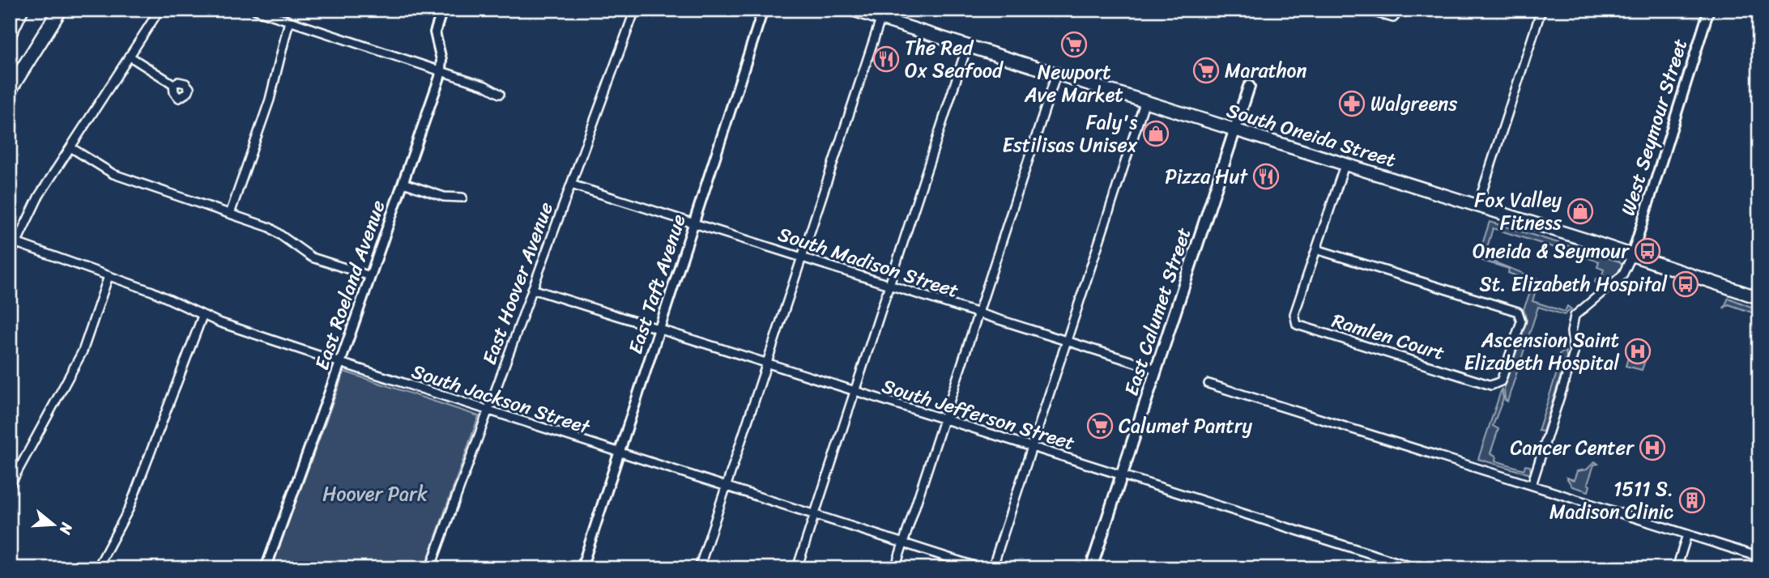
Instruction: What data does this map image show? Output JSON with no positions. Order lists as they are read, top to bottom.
{
  "streets": {
    "main road": ["South Oneida Street", "East Calumet Street"],
    "street": [
      "West Seymour Street",
      "South Madison Street",
      "East Hoover Avenue",
      "East Taft Avenue",
      "East Roeland Avenue",
      "Ramlen Court",
      "South Jackson Street",
      "South Jefferson Street"
    ]
  },
  "crossings": [
    ["West Seymour Street", "South Oneida Street"],
    ["South Oneida Street", "East Calumet Street"],
    ["South Oneida Street", "Ramlen Court"],
    ["South Madison Street", "East Hoover Avenue"],
    ["South Madison Street", "East Taft Avenue"],
    ["South Madison Street", "East Calumet Street"],
    ["East Hoover Avenue", "South Jackson Street"],
    ["East Hoover Avenue", "South Jefferson Street"],
    ["East Taft Avenue", "South Jackson Street"],
    ["East Taft Avenue", "South Jefferson Street"],
    ["East Roeland Avenue", "South Jackson Street"],
    ["East Calumet Street", "South Jefferson Street"]
  ],
  "parks": ["Hoover Park"],
  "places": {
    "supermarket": ["Newport Ave Market", "Marathon", "Calumet Pantry"],
    "restaurant": ["The Red Ox Seafood", "Pizza Hut"],
    "pharmacy": ["Walgreens"],
    "shop": ["Faly's Estilisas Unisex", "Fox Valley Fitness"],
    "bus stop": ["Oneida & Seymour", "St. Elizabeth Hospital"],
    "hospital": ["Ascension Saint Elizabeth Hospital", "Cancer Center"],
    "building": ["1511 S. Madison Clinic"]
  },
  "north": "right"
}
